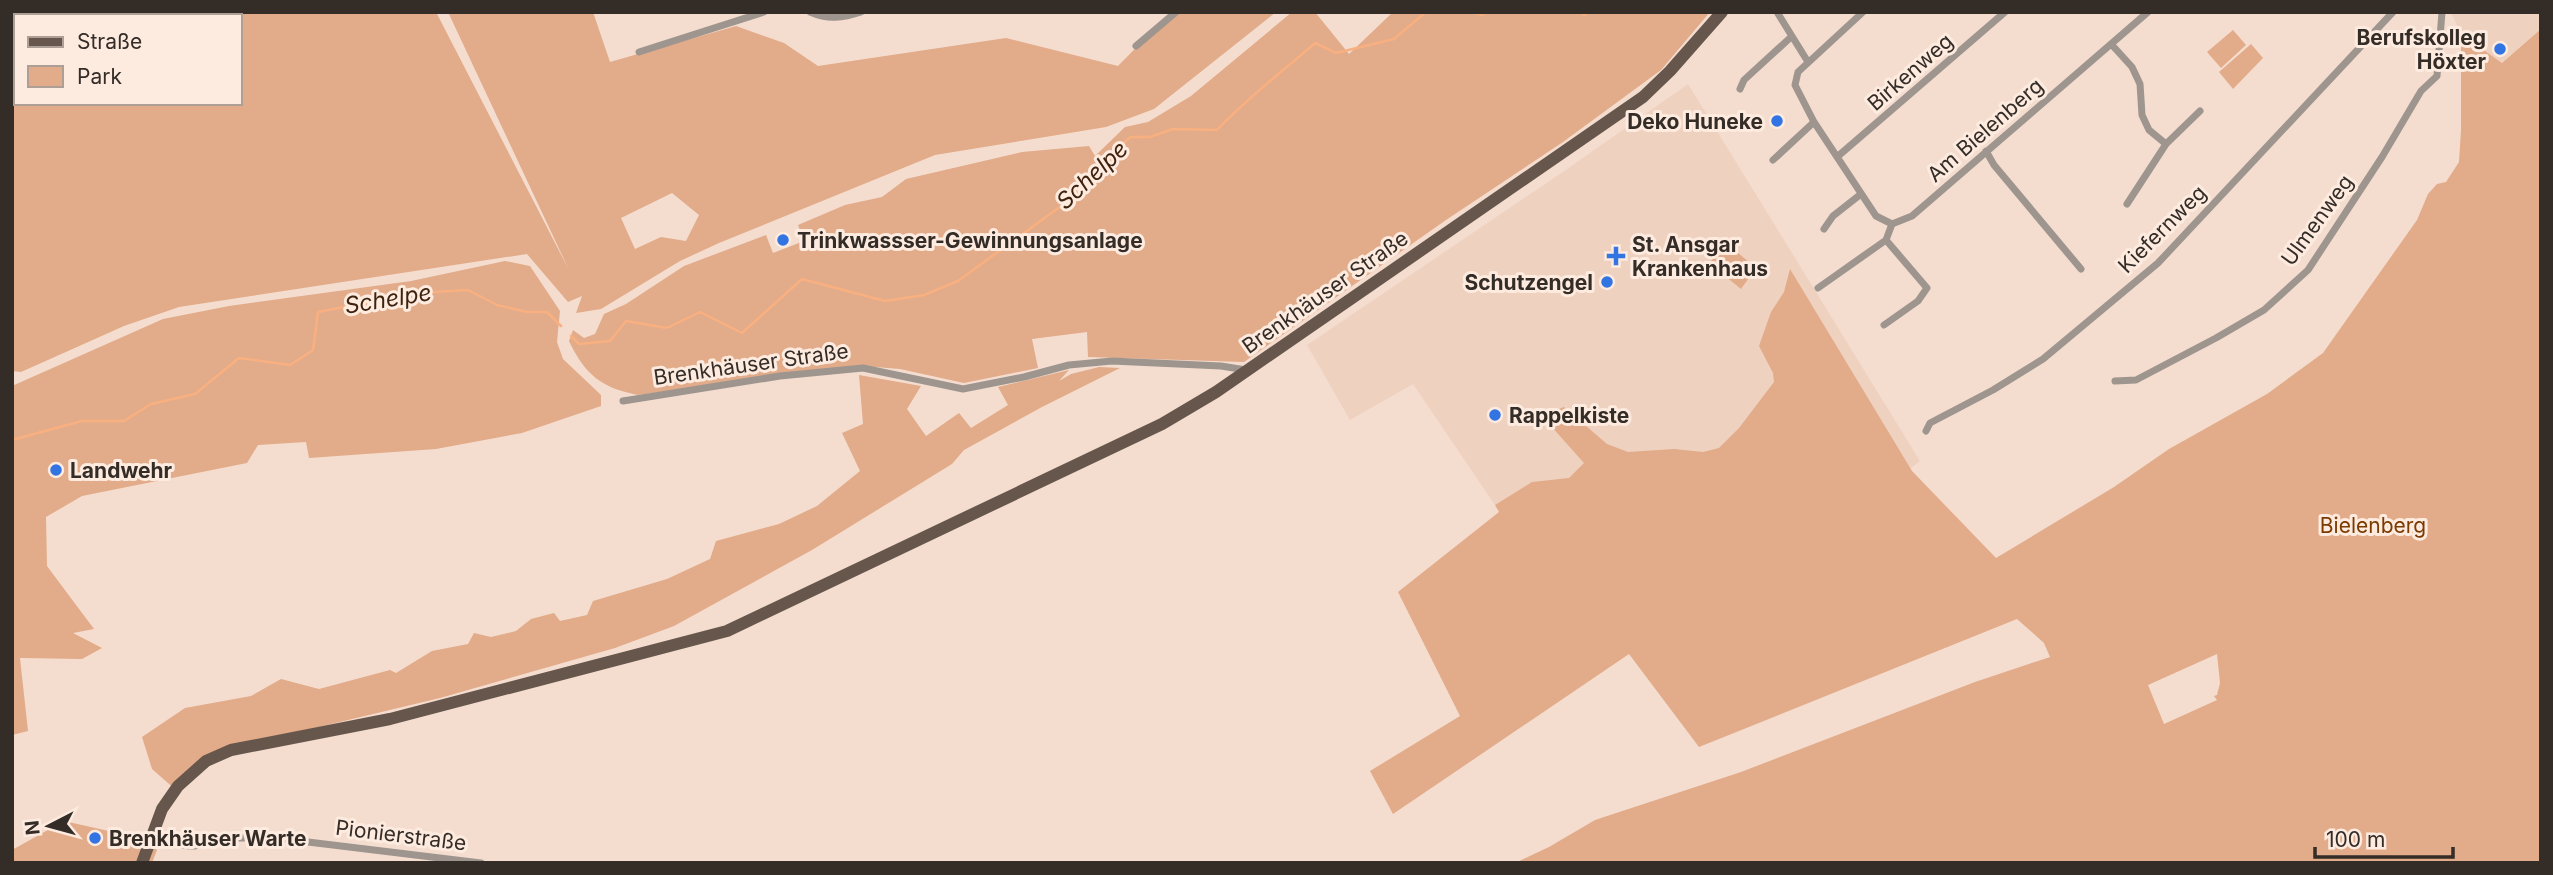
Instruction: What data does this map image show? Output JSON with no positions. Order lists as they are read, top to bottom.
{
  "streets": {
    "main road": ["Brenkhäuser Straße"],
    "street": [
      "Birkenweg",
      "Am Bielenberg",
      "Ulmenweg",
      "Kiefernweg",
      "Pionierstraße"
    ]
  },
  "water": ["Schelpe"],
  "parks": ["Bielenberg"],
  "places": {
    "other": [
      "Berufskolleg Höxter",
      "Deko Huneke",
      "Trinkwassser-Gewinnungsanlage",
      "Schutzengel",
      "Rappelkiste",
      "Landwehr",
      "Brenkhäuser Warte"
    ],
    "health": ["St. Ansgar Krankenhaus"]
  },
  "legend": ["Straße", "Park"],
  "scale_bar": "100 m",
  "north": "left"
}
